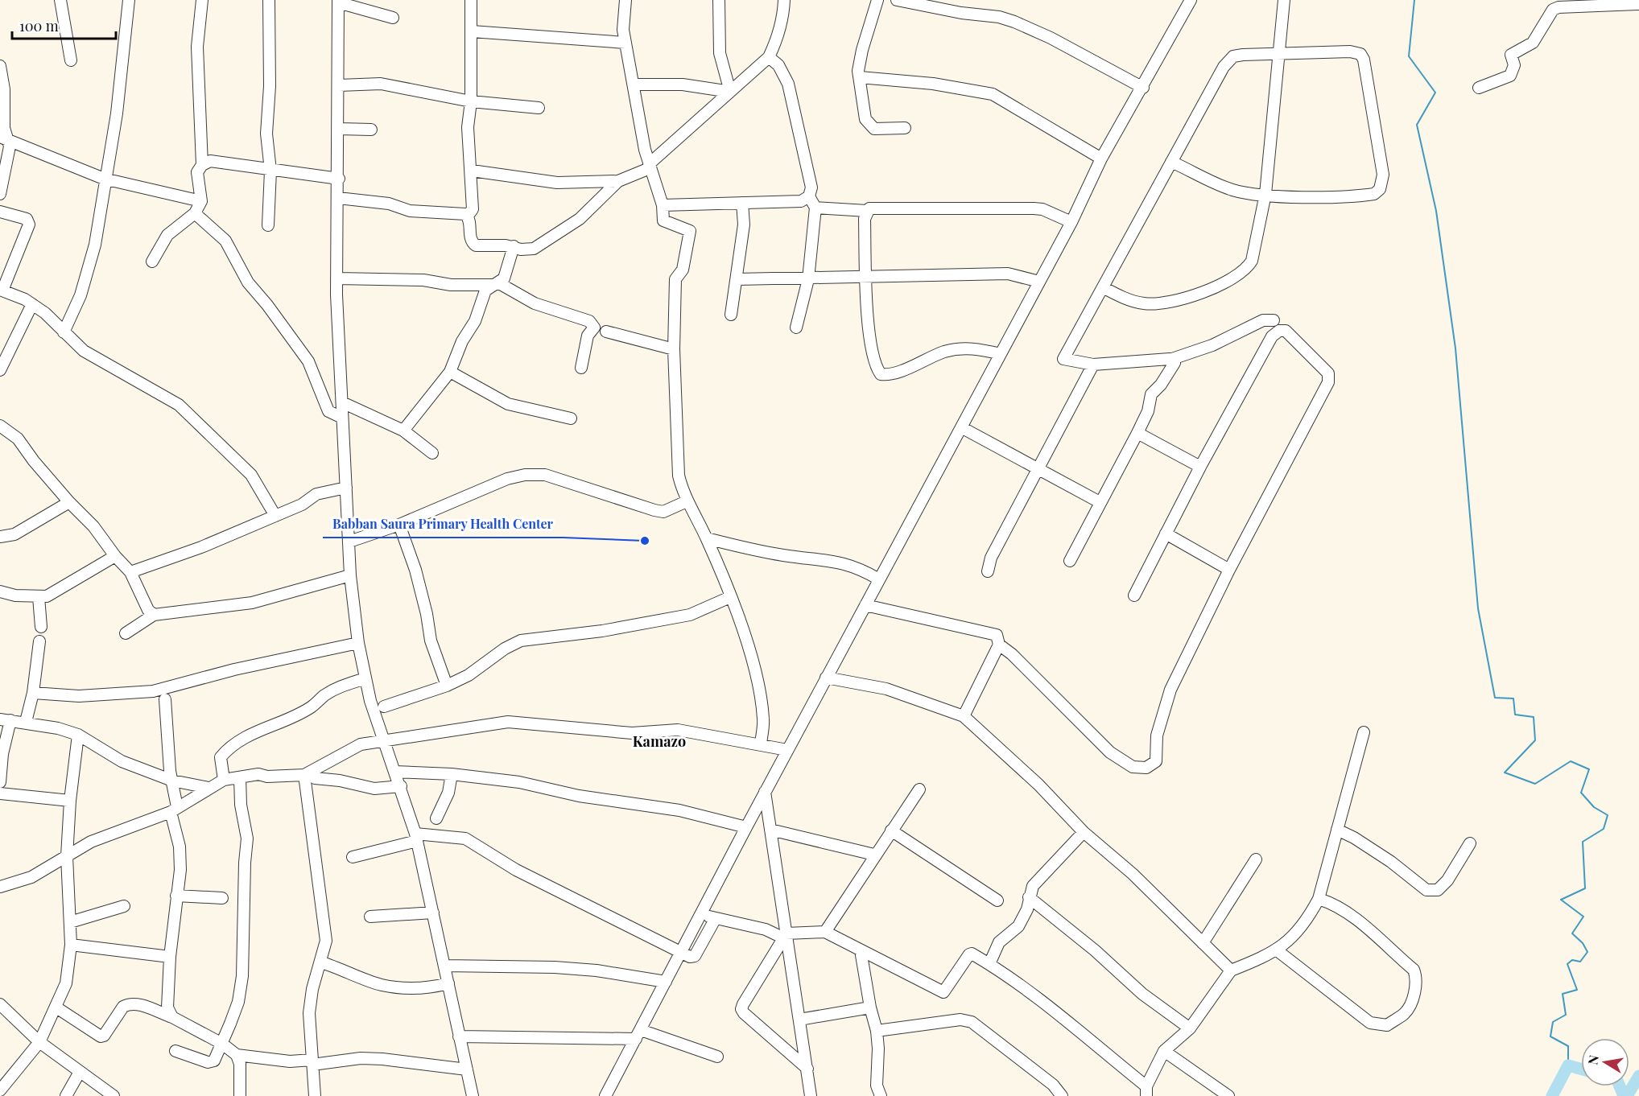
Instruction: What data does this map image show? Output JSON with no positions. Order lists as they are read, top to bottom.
{
  "districts": ["Kamazo"],
  "places": ["Babban Saura Primary Health Center"],
  "scale_bar": "100 m",
  "north": "left"
}
